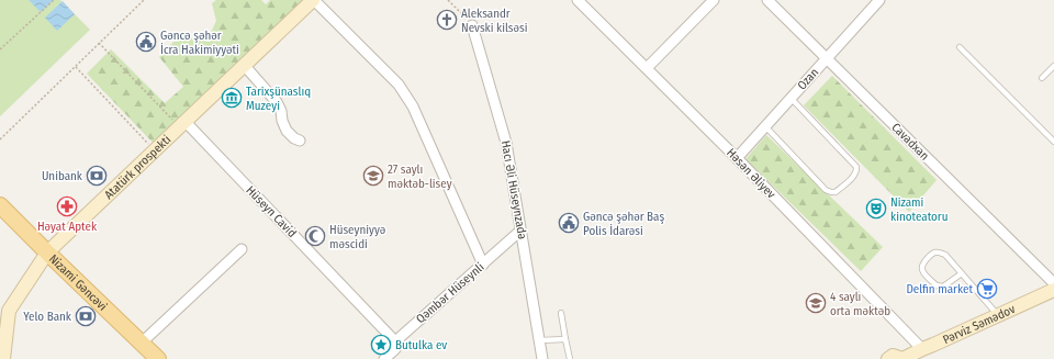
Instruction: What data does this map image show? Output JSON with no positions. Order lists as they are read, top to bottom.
{
  "streets": {
    "main road": ["Atatürk prospekti", "Nizami Gəncəvi", "Pərviz Səmədov"],
    "street": [
      "Ozan",
      "Cavadxan",
      "Həsən Əliyev",
      "Hacı Əli Hüseynzadə",
      "Hüseyn Cavid",
      "Qəmbər Hüseynli"
    ]
  },
  "crossings": [
    ["Ozan", "Cavadxan"],
    ["Ozan", "Həsən Əliyev"],
    ["Atatürk prospekti", "Hüseyn Cavid"],
    ["Atatürk prospekti", "Nizami Gəncəvi"],
    ["Həsən Əliyev", "Pərviz Səmədov"],
    ["Hacı Əli Hüseynzadə", "Qəmbər Hüseynli"],
    ["Hüseyn Cavid", "Qəmbər Hüseynli"]
  ],
  "places": {
    "church": ["Aleksandr Nevski kilsəsi"],
    "public building": ["Gəncə şəhər İcra Hakimiyyəti", "Gəncə şəhər Baş Polis İdarəsi"],
    "museum": ["Tarixşünaslıq Muzeyi"],
    "bank": ["Unibank", "Yelo Bank"],
    "school or university": ["27 saylı məktəb-lisey", "4 saylı orta məktəb"],
    "pharmacy": ["Həyat Aptek"],
    "theatre": ["Nizami kinoteatoru"],
    "mosque": ["Hüseyniyyə məscidi"],
    "supermarket": ["Delfin market"],
    "place": ["Butulka ev"]
  }
}
